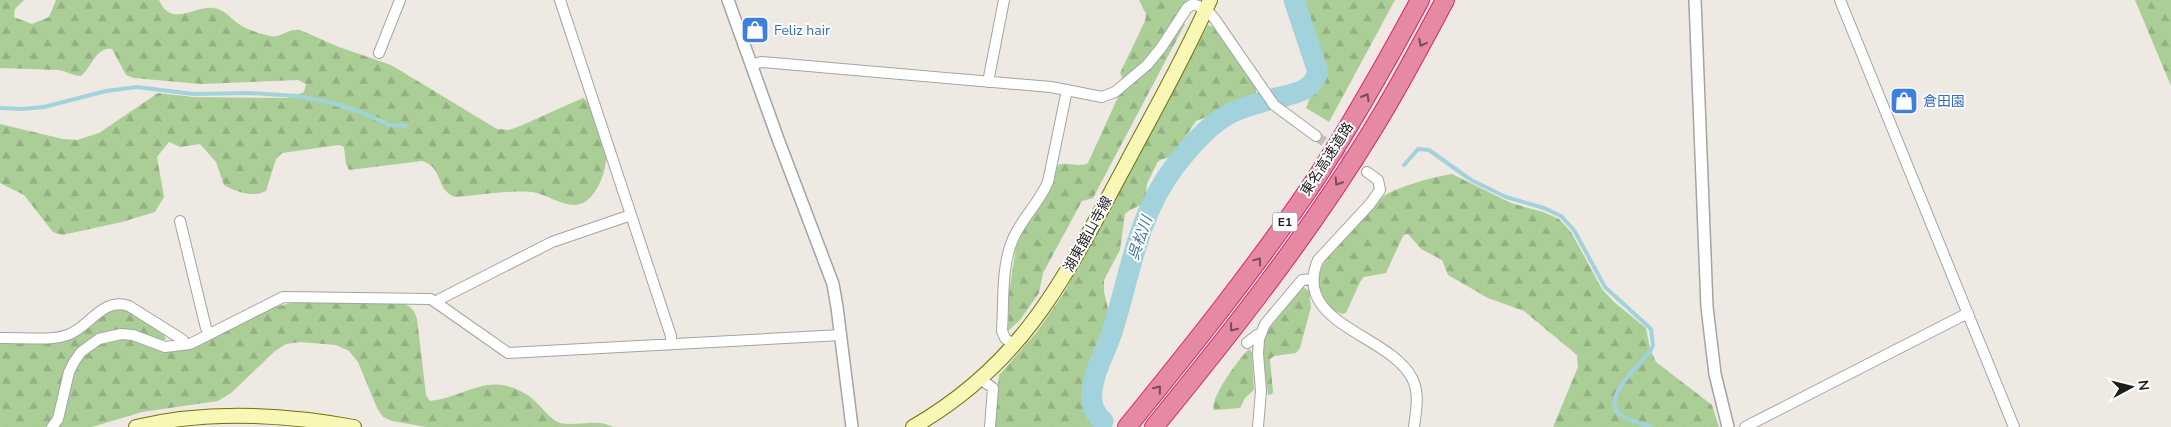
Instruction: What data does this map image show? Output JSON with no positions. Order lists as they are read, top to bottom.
{
  "streets": {
    "highway": ["東名高速道路", "E1"],
    "main road": ["湖東舘山寺線"]
  },
  "water": ["呉松川"],
  "places": {
    "shop": ["Feliz hair", "倉田園"]
  },
  "north": "right"
}
